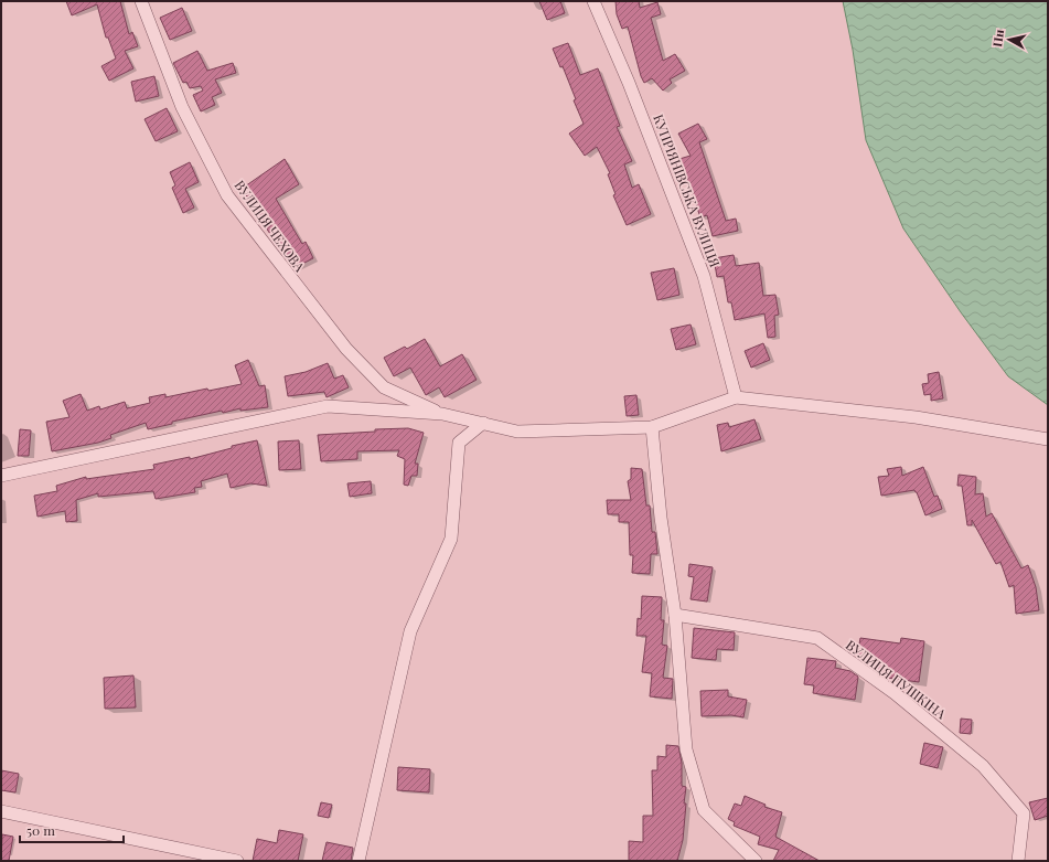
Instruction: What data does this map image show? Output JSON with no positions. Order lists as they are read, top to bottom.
{
  "streets": {
    "street": ["КУПРІЯНІВСЬКА ВУЛИЦЯ", "ВУЛИЦЯ ЧЕХОВА", "ВУЛИЦЯ ПУШКІНА"]
  },
  "scale_bar": "50 m",
  "north": "left"
}
